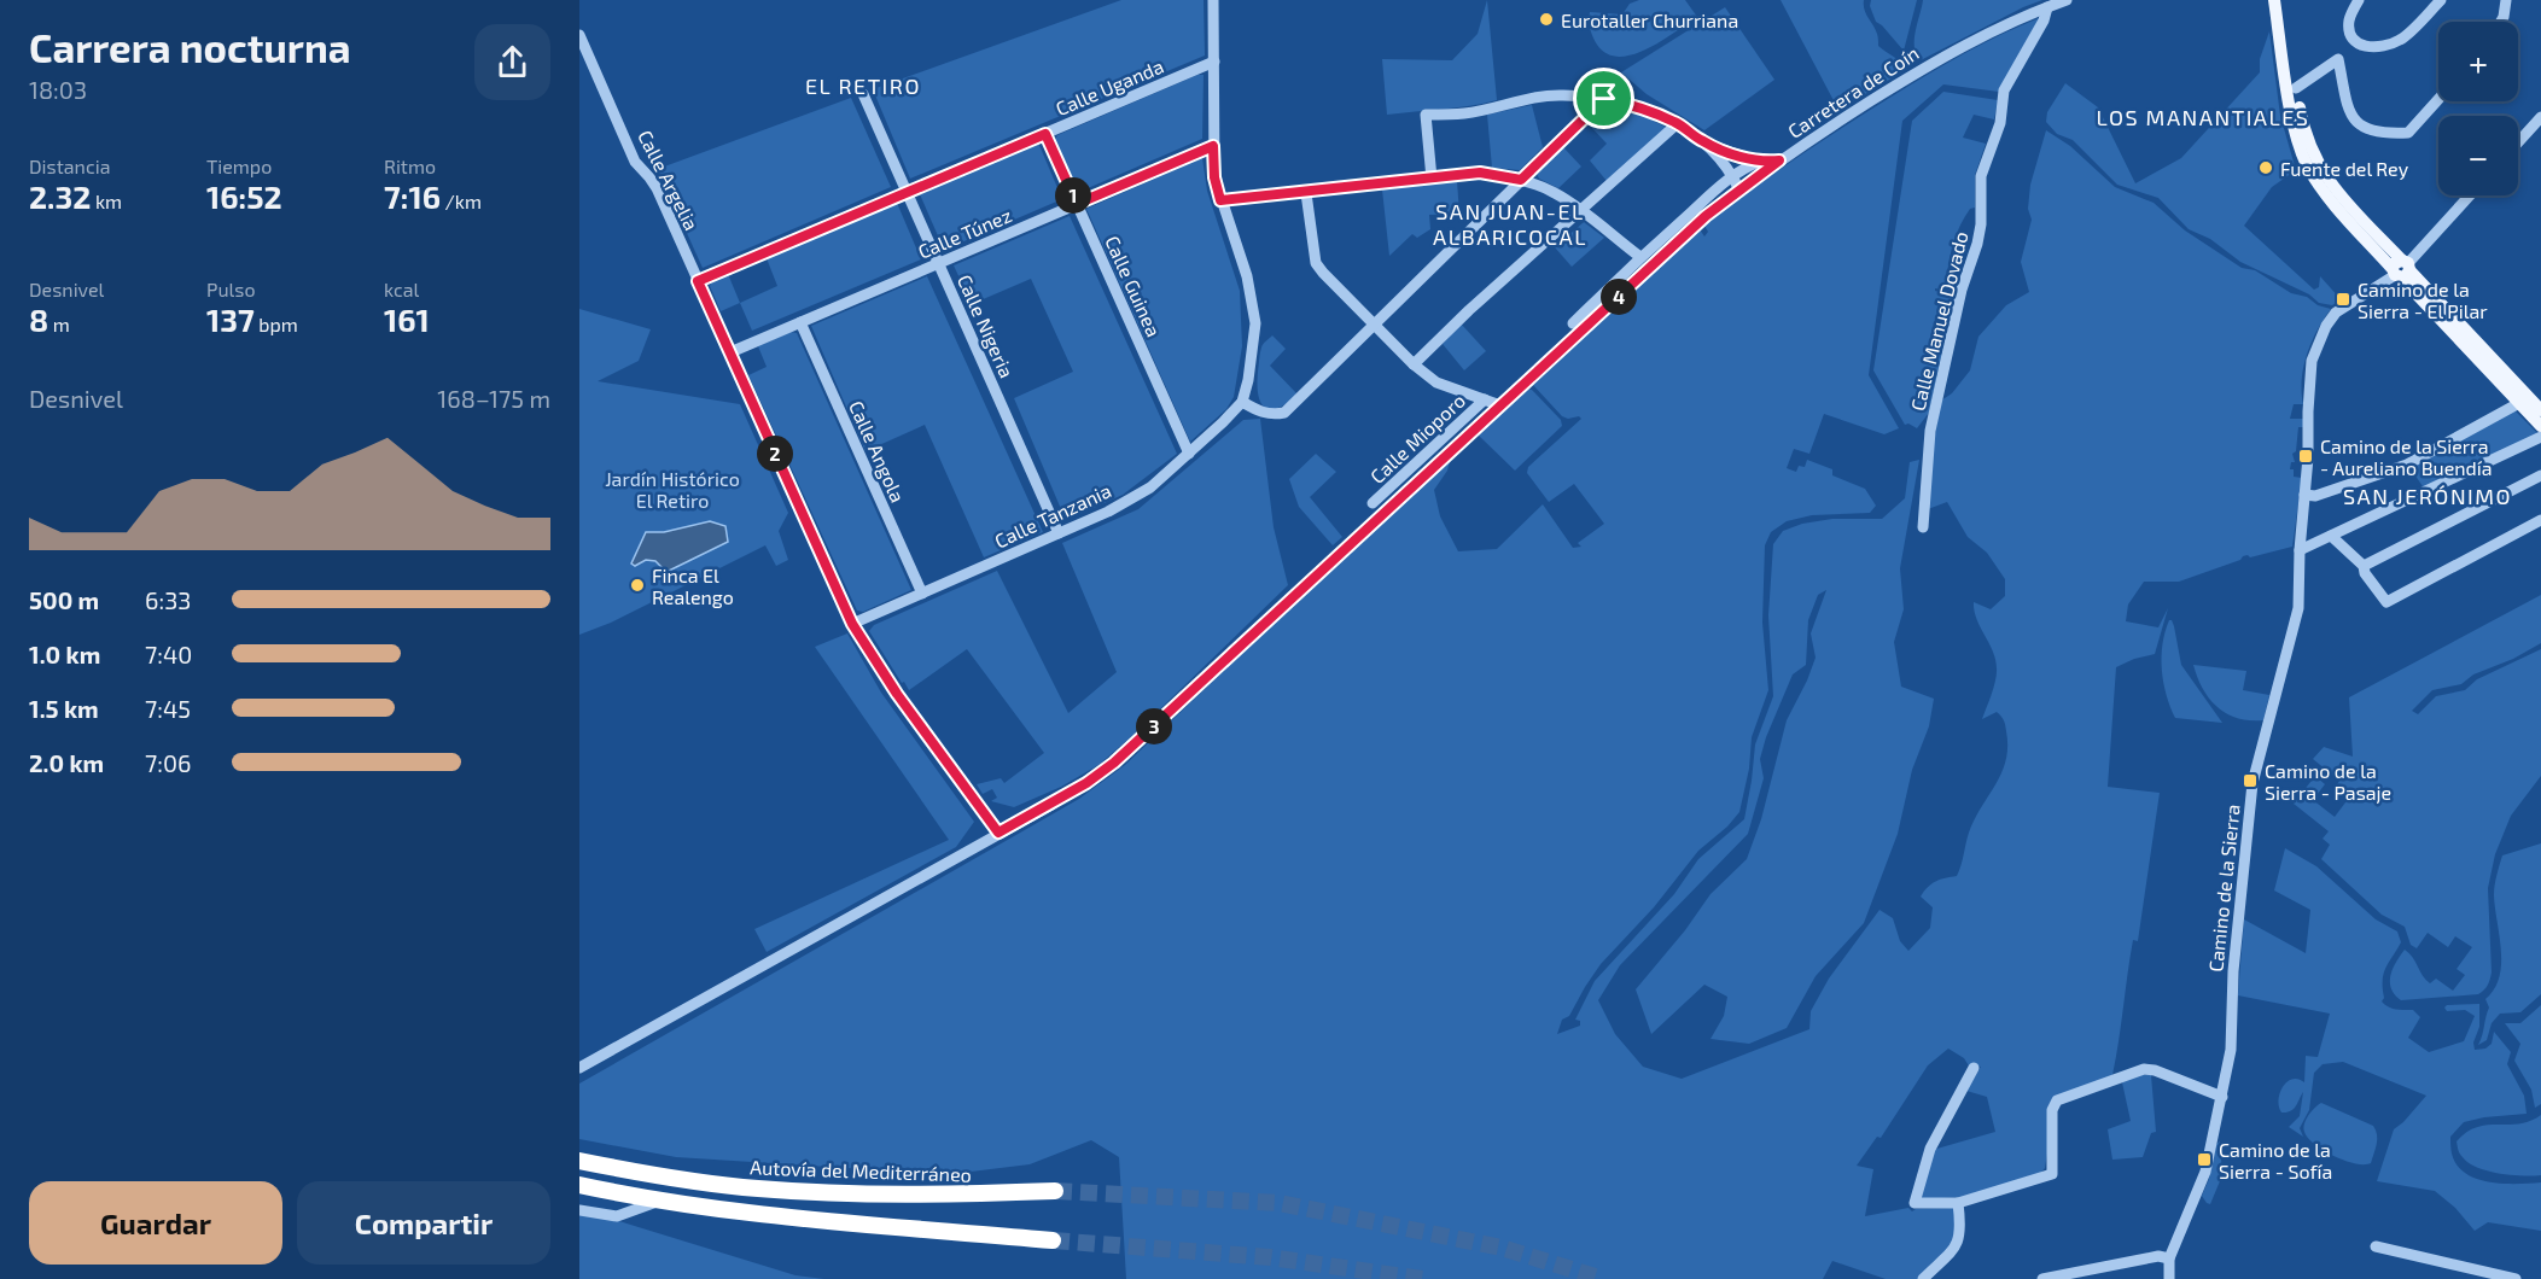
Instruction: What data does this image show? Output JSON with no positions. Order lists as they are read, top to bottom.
{
  "streets": {
    "highway": ["Autovía del Mediterráneo"],
    "street": [
      "Calle Uganda",
      "Carretera de Coín",
      "Calle Argelia",
      "Calle Túnez",
      "Calle Guinea",
      "Calle Manuel Dovado",
      "Calle Nigeria",
      "Calle Mioporo",
      "Calle Angola",
      "Calle Tanzania",
      "Camino de la Sierra"
    ]
  },
  "crossings": [
    ["Calle Uganda", "Calle Argelia"],
    ["Calle Uganda", "Calle Guinea"],
    ["Calle Uganda", "Calle Nigeria"],
    ["Carretera de Coín", "Calle Argelia"],
    ["Carretera de Coín", "Calle Manuel Dovado"],
    ["Calle Argelia", "Calle Túnez"],
    ["Calle Argelia", "Calle Tanzania"],
    ["Calle Túnez", "Calle Guinea"],
    ["Calle Túnez", "Calle Nigeria"],
    ["Calle Túnez", "Calle Angola"],
    ["Calle Guinea", "Calle Tanzania"],
    ["Calle Nigeria", "Calle Tanzania"],
    ["Calle Angola", "Calle Tanzania"]
  ],
  "districts": [
    "EL RETIRO",
    "LOS MANANTIALES",
    "SAN JUAN-EL ALBARICOCAL",
    "SAN JERÓNIMO"
  ],
  "parks": ["Jardín Histórico El Retiro"],
  "places": {
    "other": ["Eurotaller Churriana", "Fuente del Rey", "Finca El Realengo"],
    "transit": [
      "Camino de la Sierra - El Pilar",
      "Camino de la Sierra - Aureliano Buendía",
      "Camino de la Sierra - Pasaje",
      "Camino de la Sierra - Sofía"
    ]
  },
  "page": {
    "heading": ["Carrera nocturna", "18:03"],
    "map_buttons": ["+", "−"],
    "stats": [
      ["Distancia", "2.32 km"],
      ["Tiempo", "16:52"],
      ["Ritmo", "7:16 /km"],
      ["Desnivel", "8 m"],
      ["Pulso", "137 bpm"],
      ["kcal", "161"]
    ],
    "pins": [
      "1",
      "4",
      "2",
      "3"
    ],
    "chart": ["Desnivel", "168–175 m"],
    "list": [
      {
        "name": "500 m",
        "note": "6:33"
      },
      {
        "name": "1.0 km",
        "note": "7:40"
      },
      {
        "name": "1.5 km",
        "note": "7:45"
      },
      {
        "name": "2.0 km",
        "note": "7:06"
      }
    ],
    "buttons": ["Guardar", "Compartir"]
  }
}
